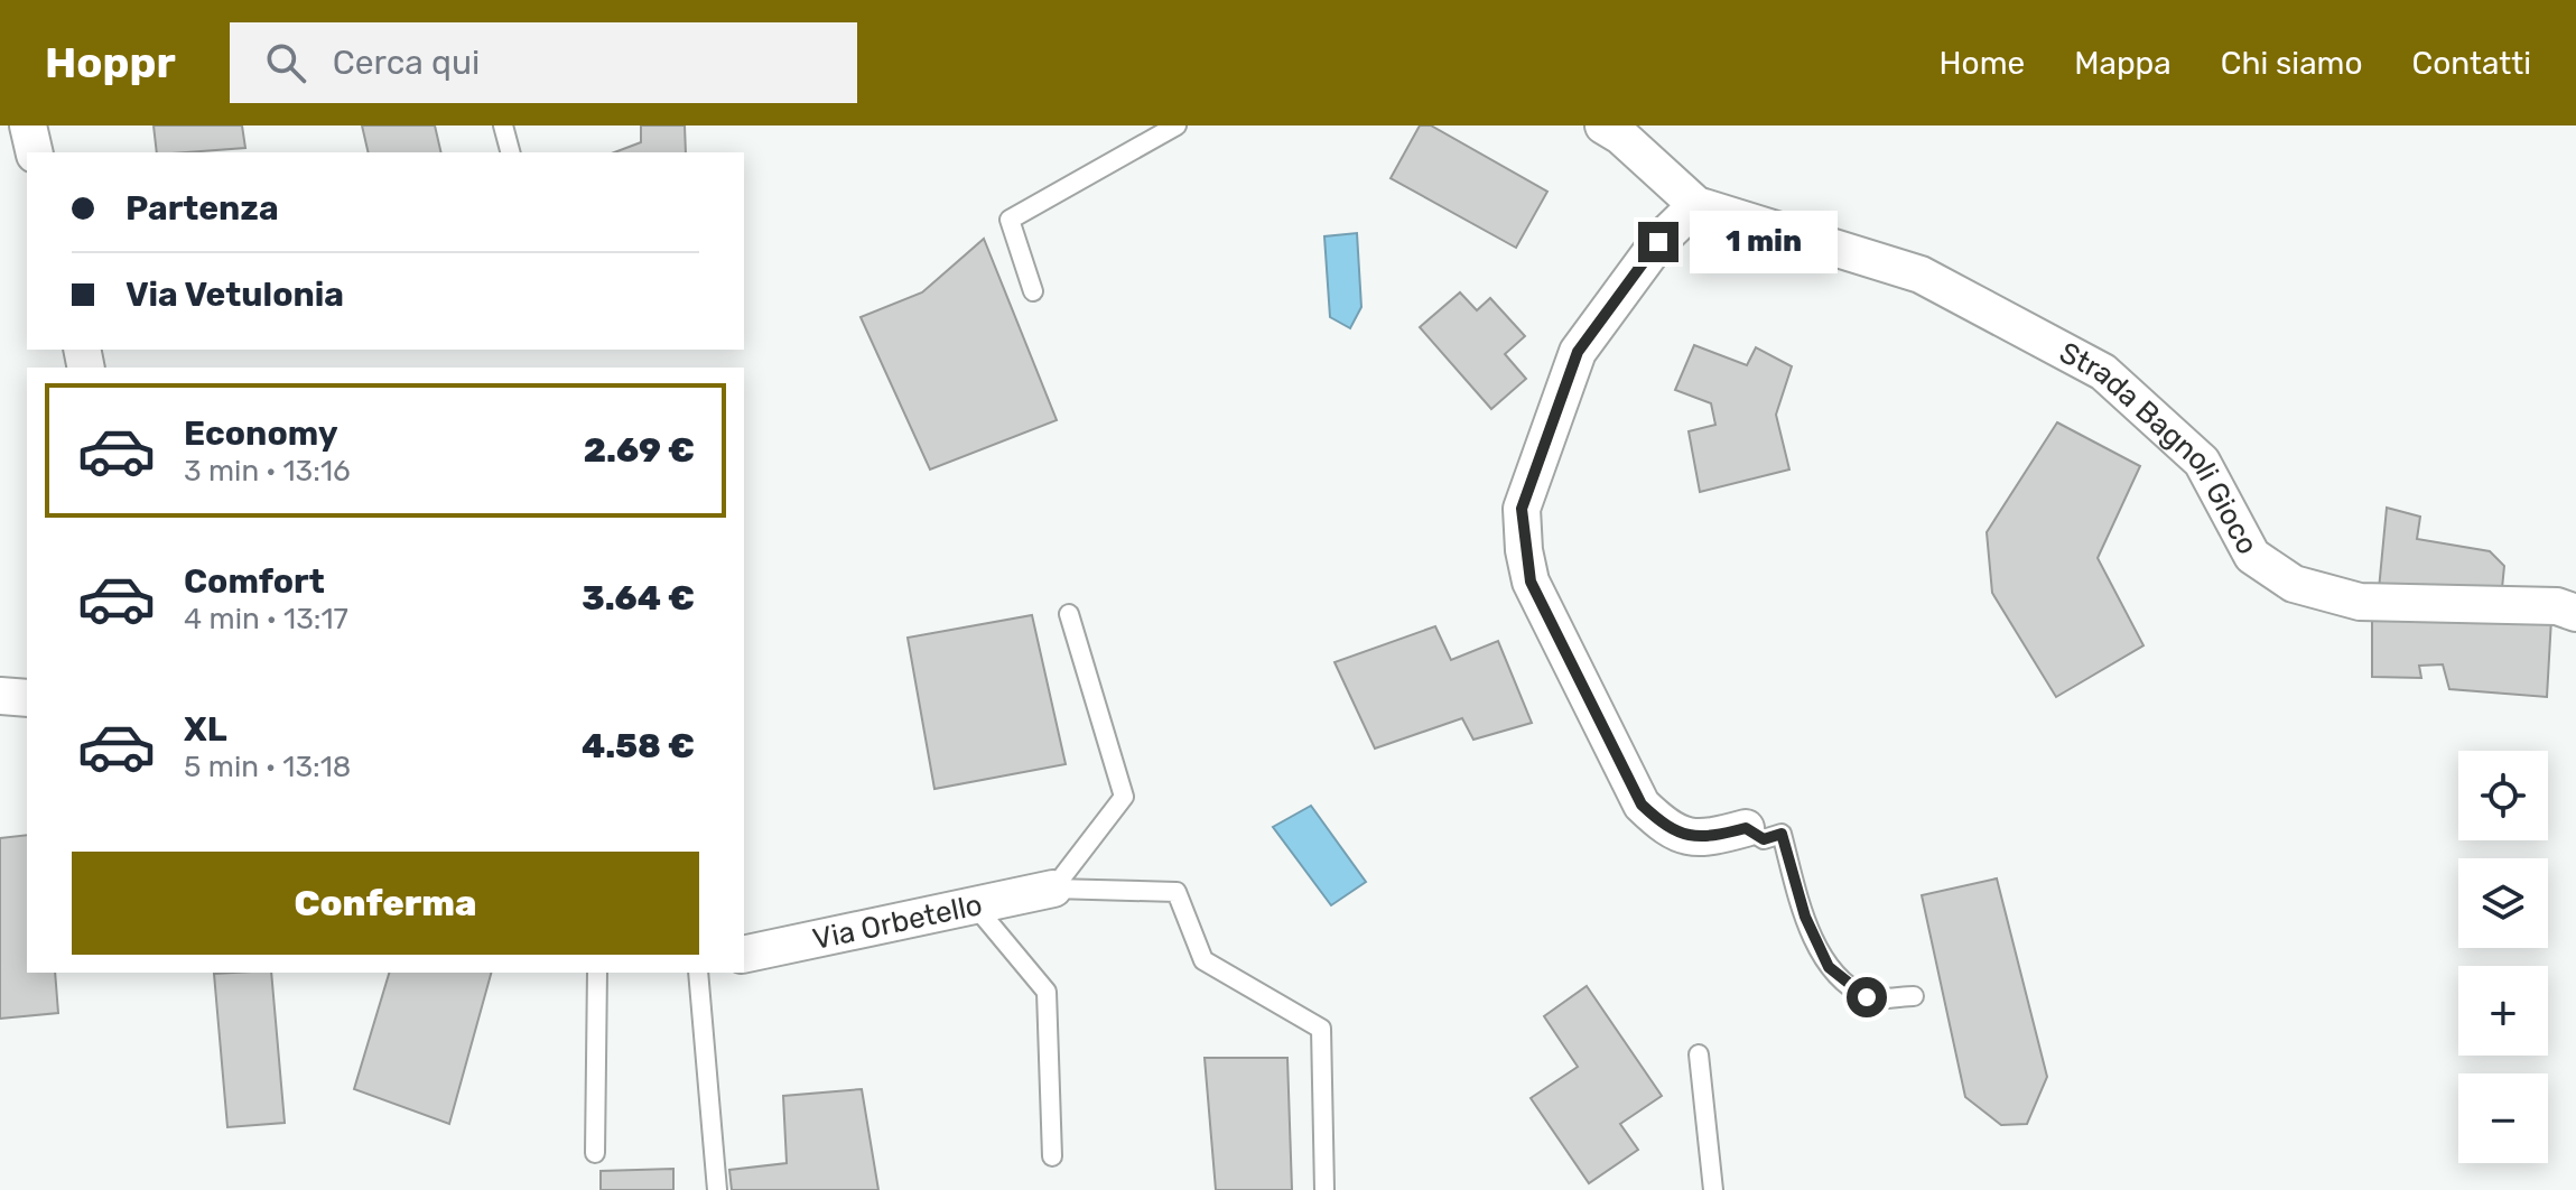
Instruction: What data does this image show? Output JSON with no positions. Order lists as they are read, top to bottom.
{
  "streets": {
    "street": ["Strada Bagnoli Gioco", "Via Orbetello"]
  },
  "page": {
    "header": "Hoppr",
    "search": "Cerca qui",
    "nav": [
      "Home",
      "Mappa",
      "Chi siamo",
      "Contatti"
    ],
    "banner": ["Partenza", "Via Vetulonia"],
    "bubble": "1 min",
    "list": [
      {
        "name": "Economy",
        "note": "3 min · 13:16",
        "value": "2.69 €"
      },
      {
        "name": "Comfort",
        "note": "4 min · 13:17",
        "value": "3.64 €"
      },
      {
        "name": "XL",
        "note": "5 min · 13:18",
        "value": "4.58 €"
      }
    ],
    "map_buttons": ["+", "−"],
    "buttons": "Conferma"
  }
}
